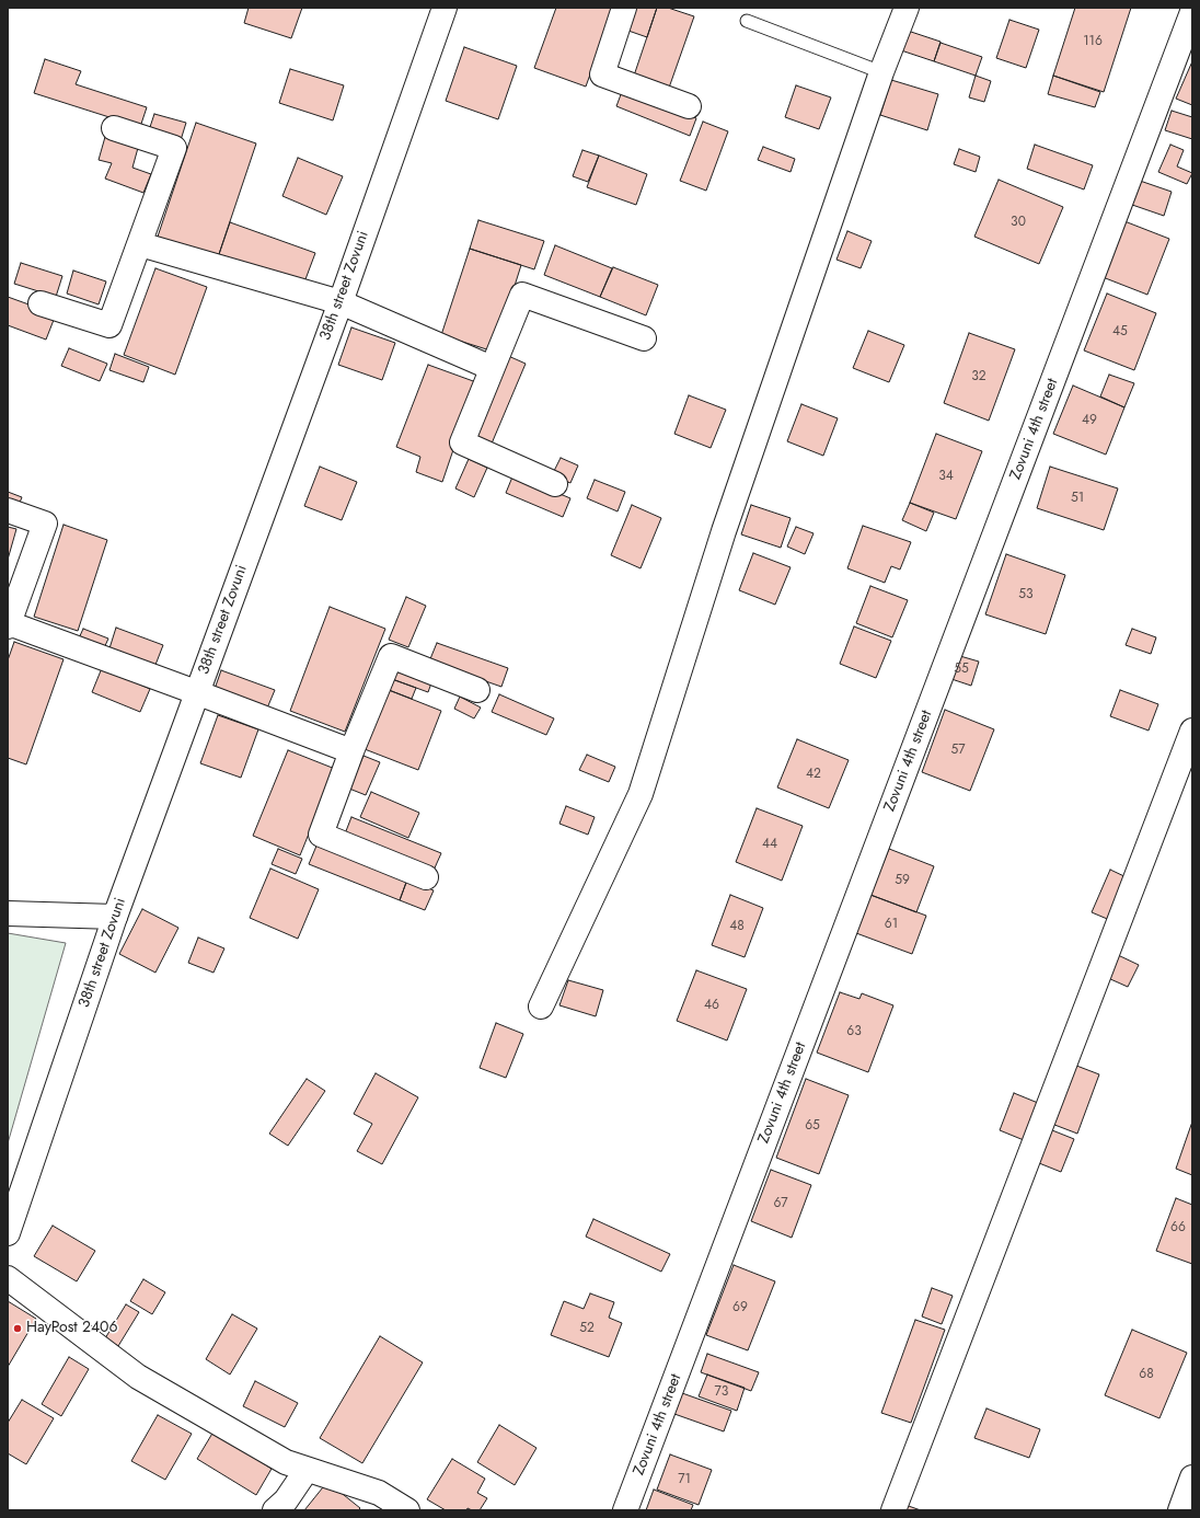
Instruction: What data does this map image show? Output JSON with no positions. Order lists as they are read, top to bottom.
{
  "streets": {
    "street": ["38th street Zovuni", "Zovuni 4th street"]
  },
  "places": ["HayPost 2406"],
  "house_numbers": [
    "116",
    "30",
    "45",
    "32",
    "49",
    "34",
    "51",
    "53",
    "55",
    "57",
    "42",
    "44",
    "59",
    "61",
    "48",
    "46",
    "63",
    "65",
    "67",
    "66",
    "69",
    "52",
    "68",
    "73",
    "71"
  ]
}
